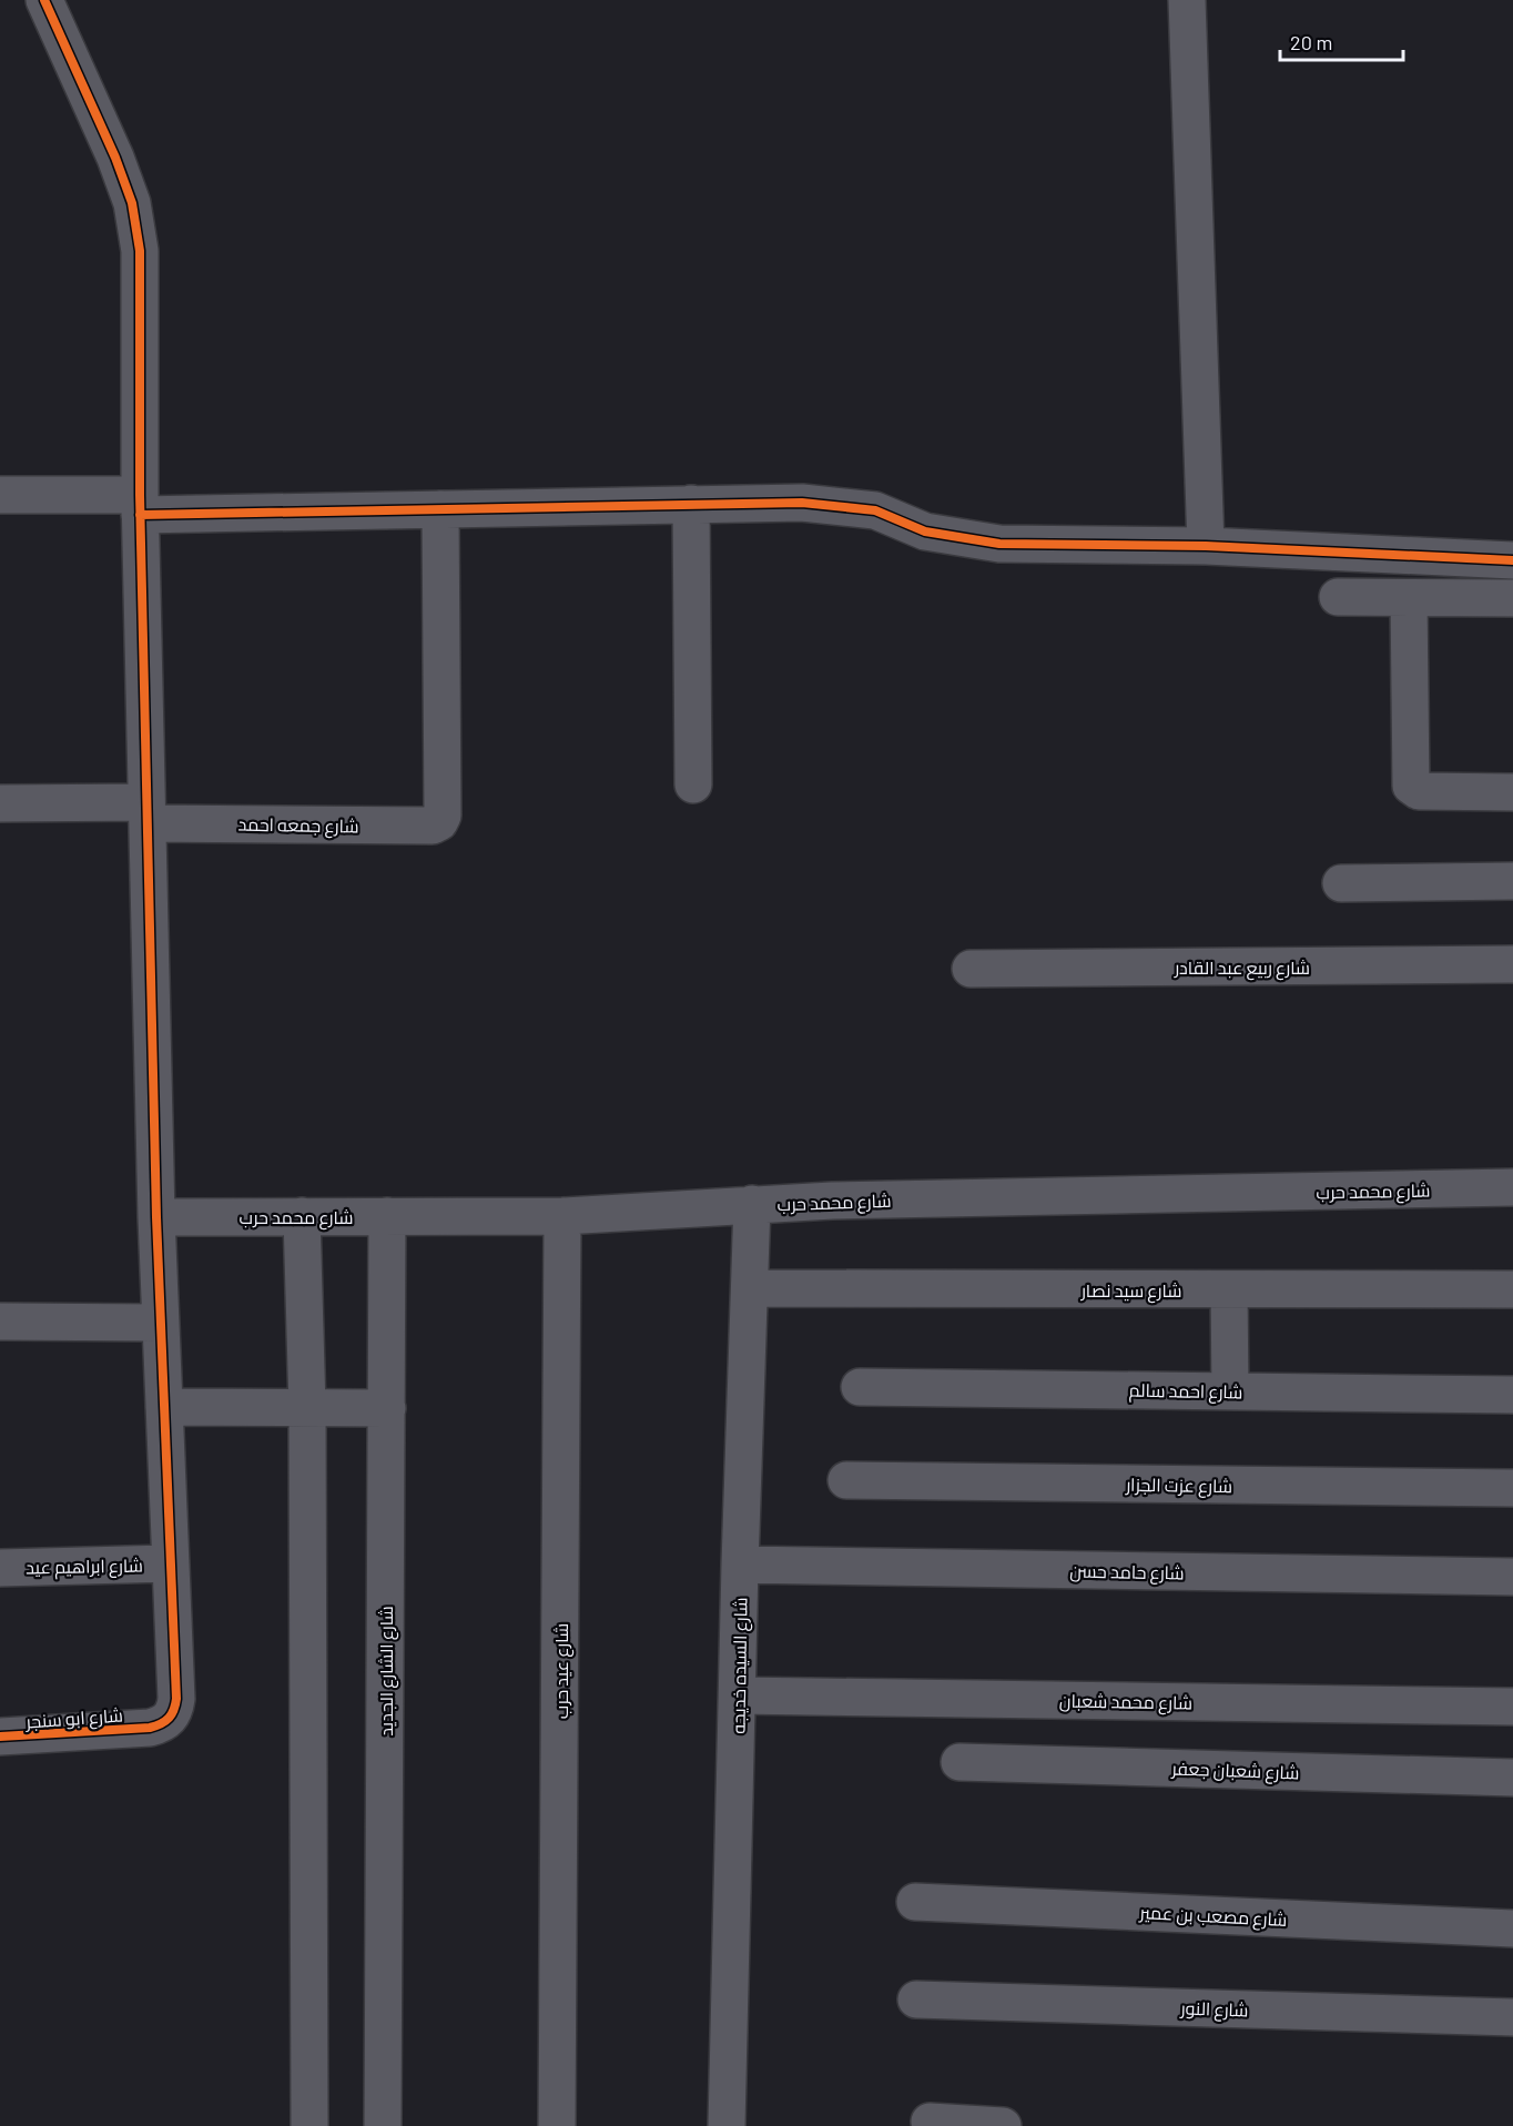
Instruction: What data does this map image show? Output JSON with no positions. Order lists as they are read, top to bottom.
{
  "streets": {
    "street": [
      "شارع جمعه احمد",
      "شارع ربيع عبد القادر",
      "شارع محمد حرب",
      "شارع سيد نصار",
      "شارع احمد سالم",
      "شارع عزت الجزار",
      "شارع ابراهيم عيد",
      "شارع حامد حسن",
      "شارع السيده خديجه",
      "شارع الشارع الجديد",
      "شارع عيد حرب",
      "شارع محمد شعبان",
      "شارع ابو سنجر",
      "شارع شعبان جعفر",
      "شارع مصعب بن عمير",
      "شارع النور"
    ]
  },
  "crossings": [
    ["شارع محمد حرب", "شارع السيده خديجه"],
    ["شارع محمد حرب", "شارع الشارع الجديد"],
    ["شارع محمد حرب", "شارع عيد حرب"],
    ["شارع سيد نصار", "شارع السيده خديجه"],
    ["شارع ابراهيم عيد", "شارع ابو سنجر"],
    ["شارع حامد حسن", "شارع السيده خديجه"],
    ["شارع السيده خديجه", "شارع محمد شعبان"]
  ],
  "scale_bar": "20 m"
}
